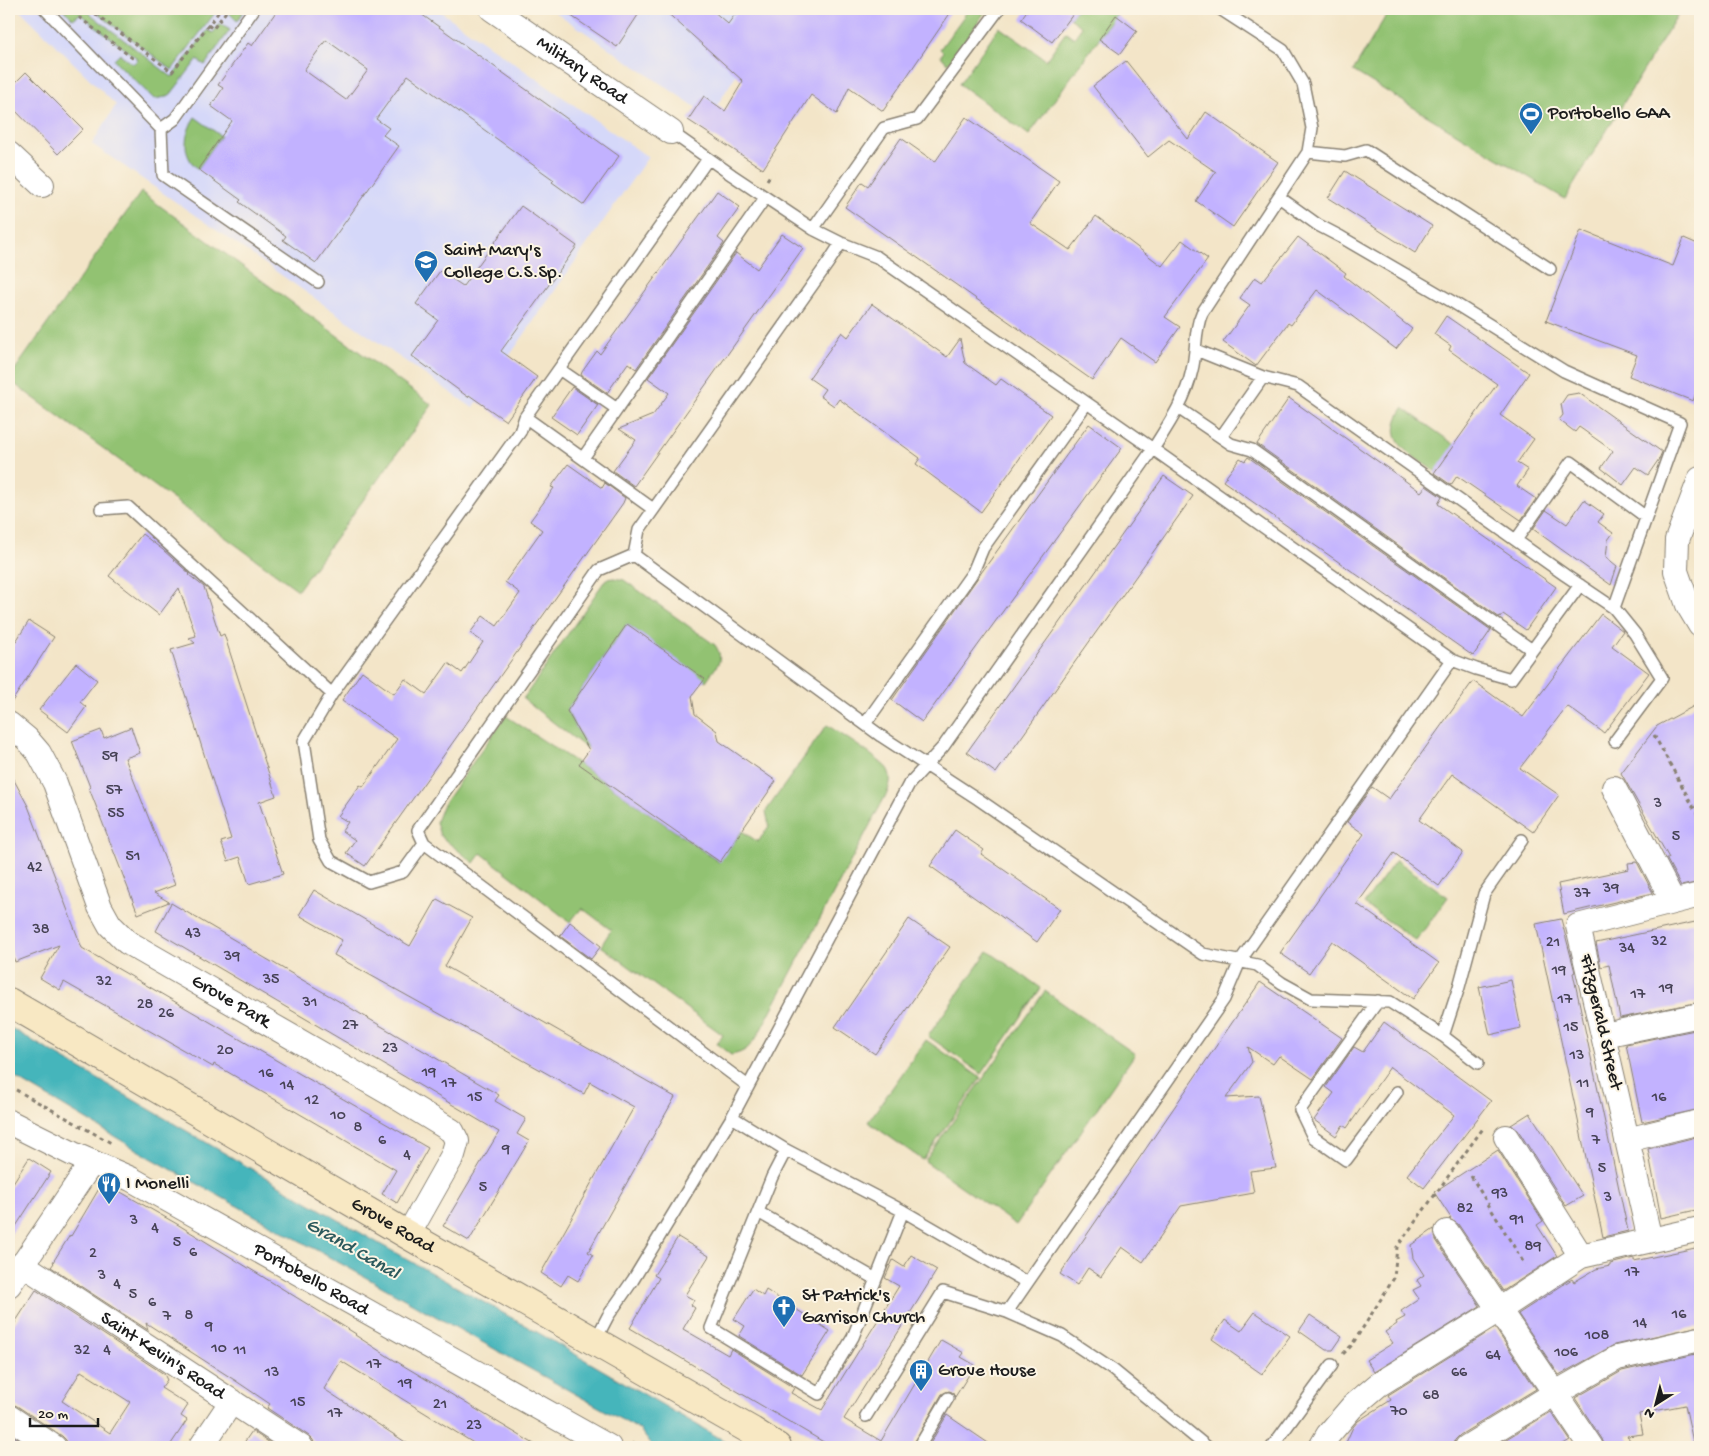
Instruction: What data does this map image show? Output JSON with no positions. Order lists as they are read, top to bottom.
{
  "streets": {
    "main road": ["Grove Road"],
    "street": [
      "Military Road",
      "Grove Park",
      "Fitzgerald Street",
      "Portobello Road",
      "Saint Kevin's Road"
    ]
  },
  "crossings": [
    ["Grove Park", "Grove Road"]
  ],
  "water": ["Grand Canal"],
  "places": {
    "sports": ["Portobello GAA"],
    "school or university": ["Saint Mary's College C.S.Sp."],
    "restaurant": ["I Monelli"],
    "church": ["St Patrick's Garrison Church"],
    "building": ["Grove House"]
  },
  "house_numbers": [
    "59",
    "57",
    "3",
    "55",
    "5",
    "51",
    "42",
    "39",
    "37",
    "38",
    "43",
    "32",
    "21",
    "34",
    "39",
    "19",
    "35",
    "32",
    "19",
    "17",
    "17",
    "31",
    "28",
    "26",
    "27",
    "15",
    "23",
    "20",
    "13",
    "19",
    "16",
    "17",
    "11",
    "14",
    "15",
    "16",
    "12",
    "9",
    "10",
    "8",
    "6",
    "7",
    "9",
    "4",
    "5",
    "5",
    "93",
    "3",
    "82",
    "91",
    "3",
    "4",
    "5",
    "89",
    "6",
    "2",
    "17",
    "3",
    "4",
    "5",
    "6",
    "16",
    "8",
    "7",
    "14",
    "9",
    "108",
    "10",
    "32",
    "4",
    "11",
    "106",
    "64",
    "17",
    "13",
    "66",
    "19",
    "68",
    "15",
    "21",
    "70",
    "17",
    "23"
  ],
  "scale_bar": "20 m",
  "north": "bottom left"
}
